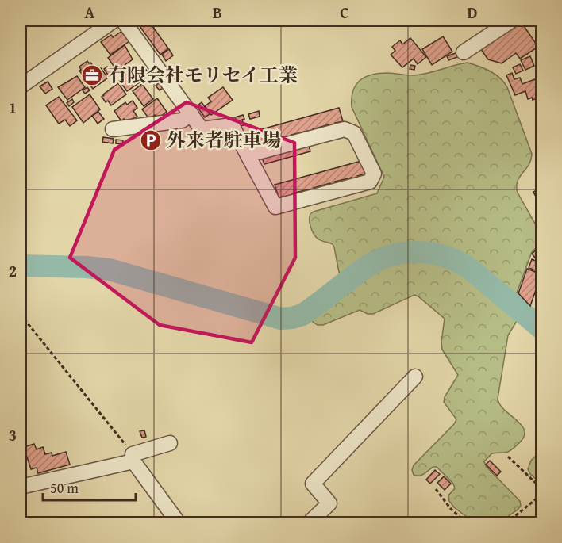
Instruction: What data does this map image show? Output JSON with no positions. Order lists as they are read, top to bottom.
{
  "places": {
    "office": ["有限会社モリセイ工業"],
    "parking": ["外来者駐車場"]
  },
  "scale_bar": "50 m",
  "grid": {
    "columns": [
      "A",
      "B",
      "C",
      "D"
    ],
    "rows": ["1", "2", "3"]
  }
}
